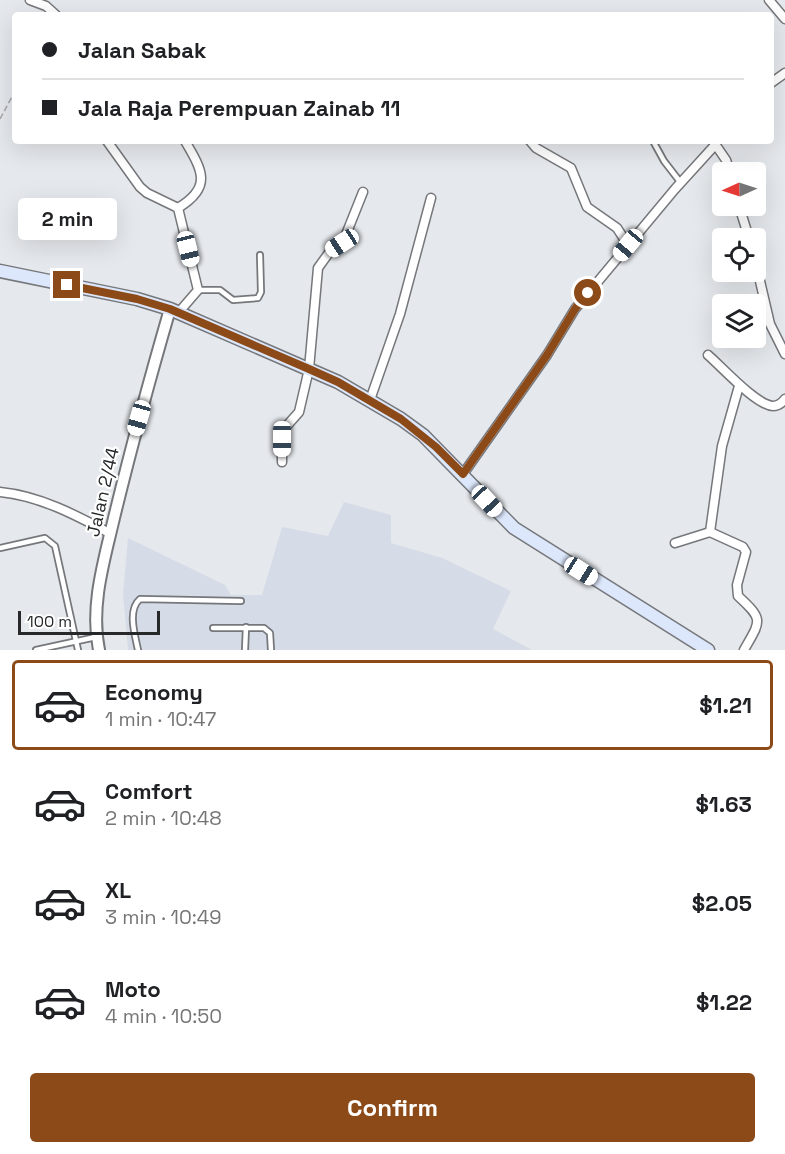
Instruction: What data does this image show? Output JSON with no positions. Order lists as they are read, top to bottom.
{
  "streets": {
    "street": ["Jalan 2/44"]
  },
  "scale_bar": "100 m",
  "north": "left",
  "page": {
    "banner": ["Jalan Sabak", "Jala Raja Perempuan Zainab 11"],
    "bubble": "2 min",
    "scale": "100 m",
    "list": [
      {
        "name": "Economy",
        "note": "1 min · 10:47",
        "value": "$1.21"
      },
      {
        "name": "Comfort",
        "note": "2 min · 10:48",
        "value": "$1.63"
      },
      {
        "name": "XL",
        "note": "3 min · 10:49",
        "value": "$2.05"
      },
      {
        "name": "Moto",
        "note": "4 min · 10:50",
        "value": "$1.22"
      }
    ],
    "buttons": "Confirm"
  }
}
